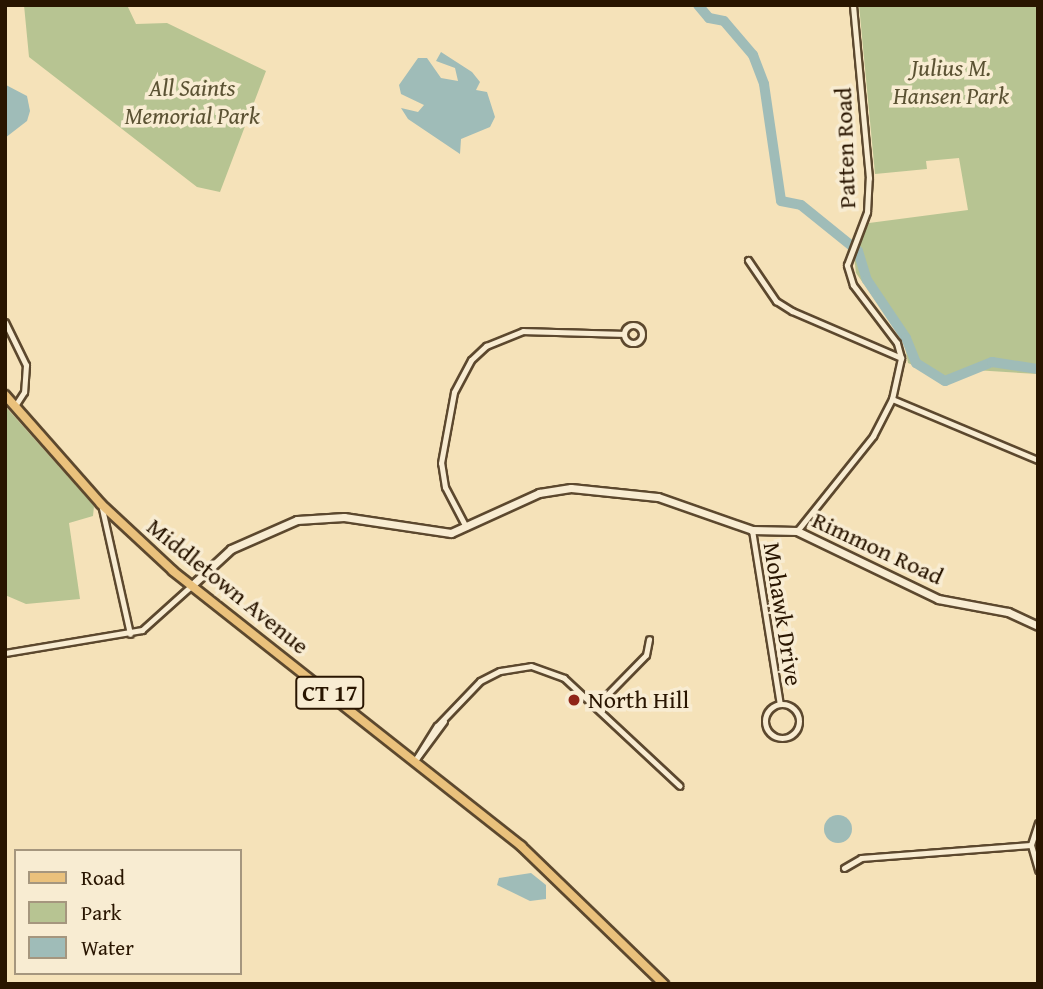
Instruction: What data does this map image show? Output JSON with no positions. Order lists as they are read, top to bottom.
{
  "streets": {
    "main road": ["Middletown Avenue", "CT 17"],
    "street": ["Patten Road", "Rimmon Road", "Mohawk Drive"]
  },
  "crossings": [
    ["Rimmon Road", "Middletown Avenue"],
    ["Rimmon Road", "Mohawk Drive"]
  ],
  "parks": ["Julius M. Hansen Park", "All Saints Memorial Park"],
  "places": ["North Hill"],
  "legend": ["Road", "Park", "Water"]
}
